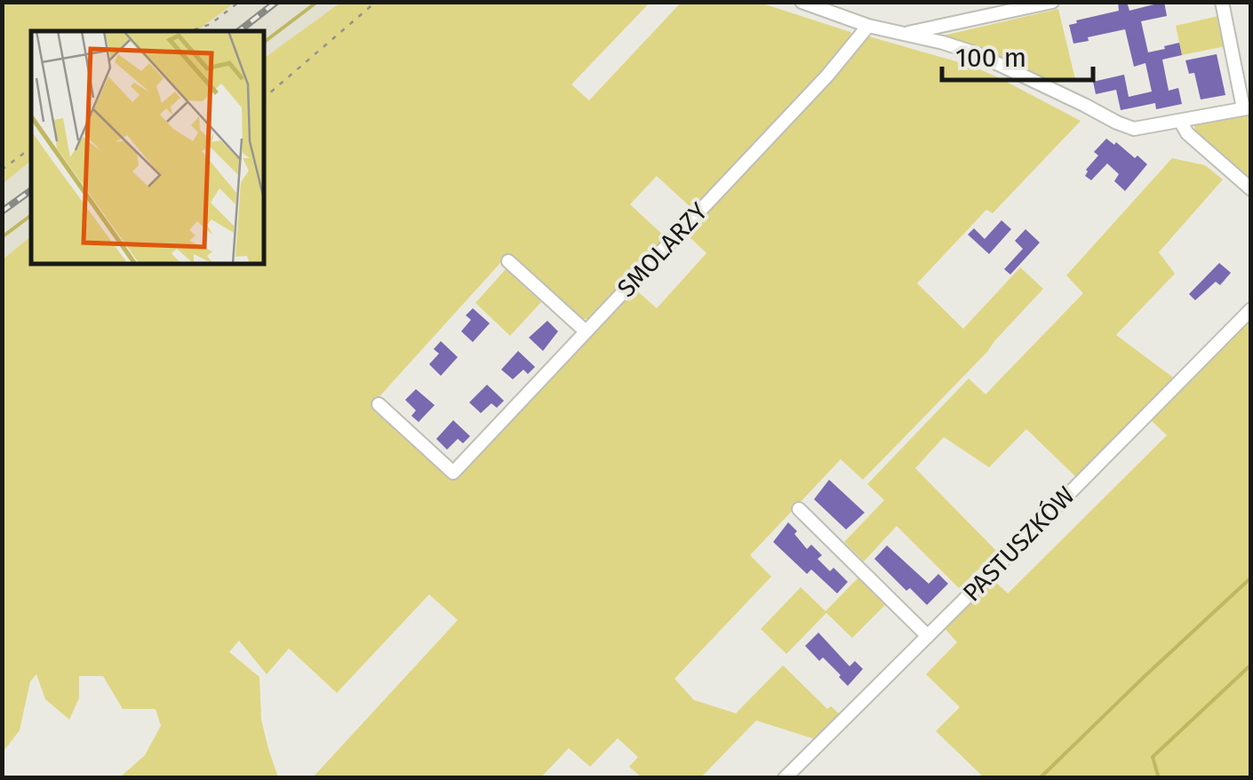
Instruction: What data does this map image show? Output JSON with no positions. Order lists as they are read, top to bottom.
{
  "streets": {
    "street": ["SMOLARZY", "PASTUSZKÓW"]
  },
  "scale_bar": "100 m"
}
